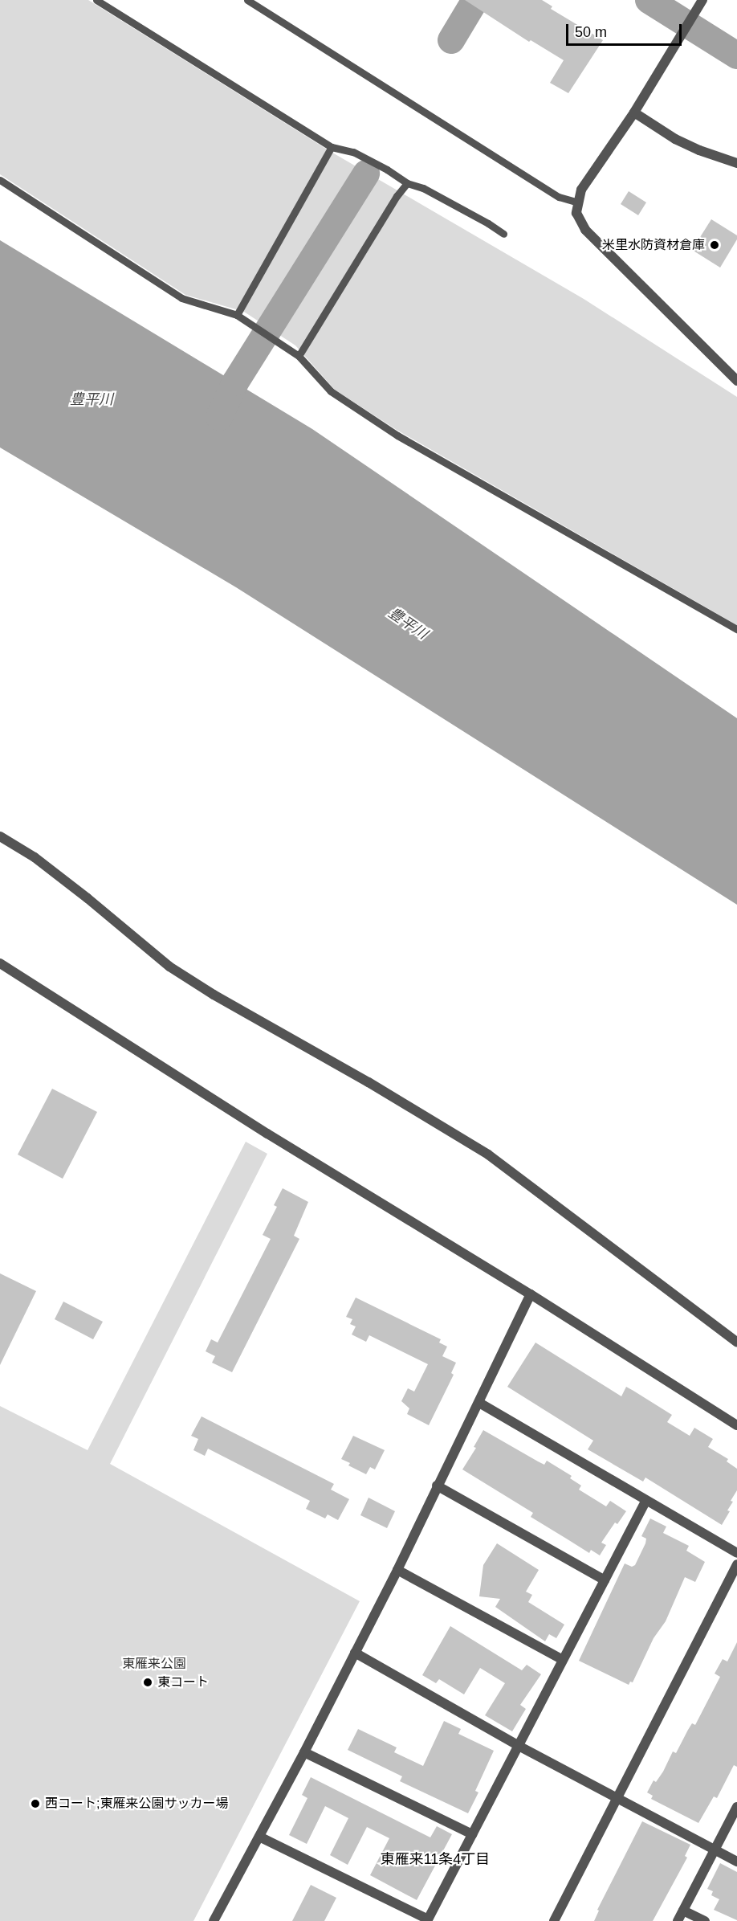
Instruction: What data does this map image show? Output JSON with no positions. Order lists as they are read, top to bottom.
{
  "districts": ["東雁来11条4丁目"],
  "water": ["豊平川"],
  "parks": ["東雁来公園"],
  "places": ["米里水防資材倉庫", "東コート", "西コート;東雁来公園サッカー場"],
  "scale_bar": "50 m"
}
